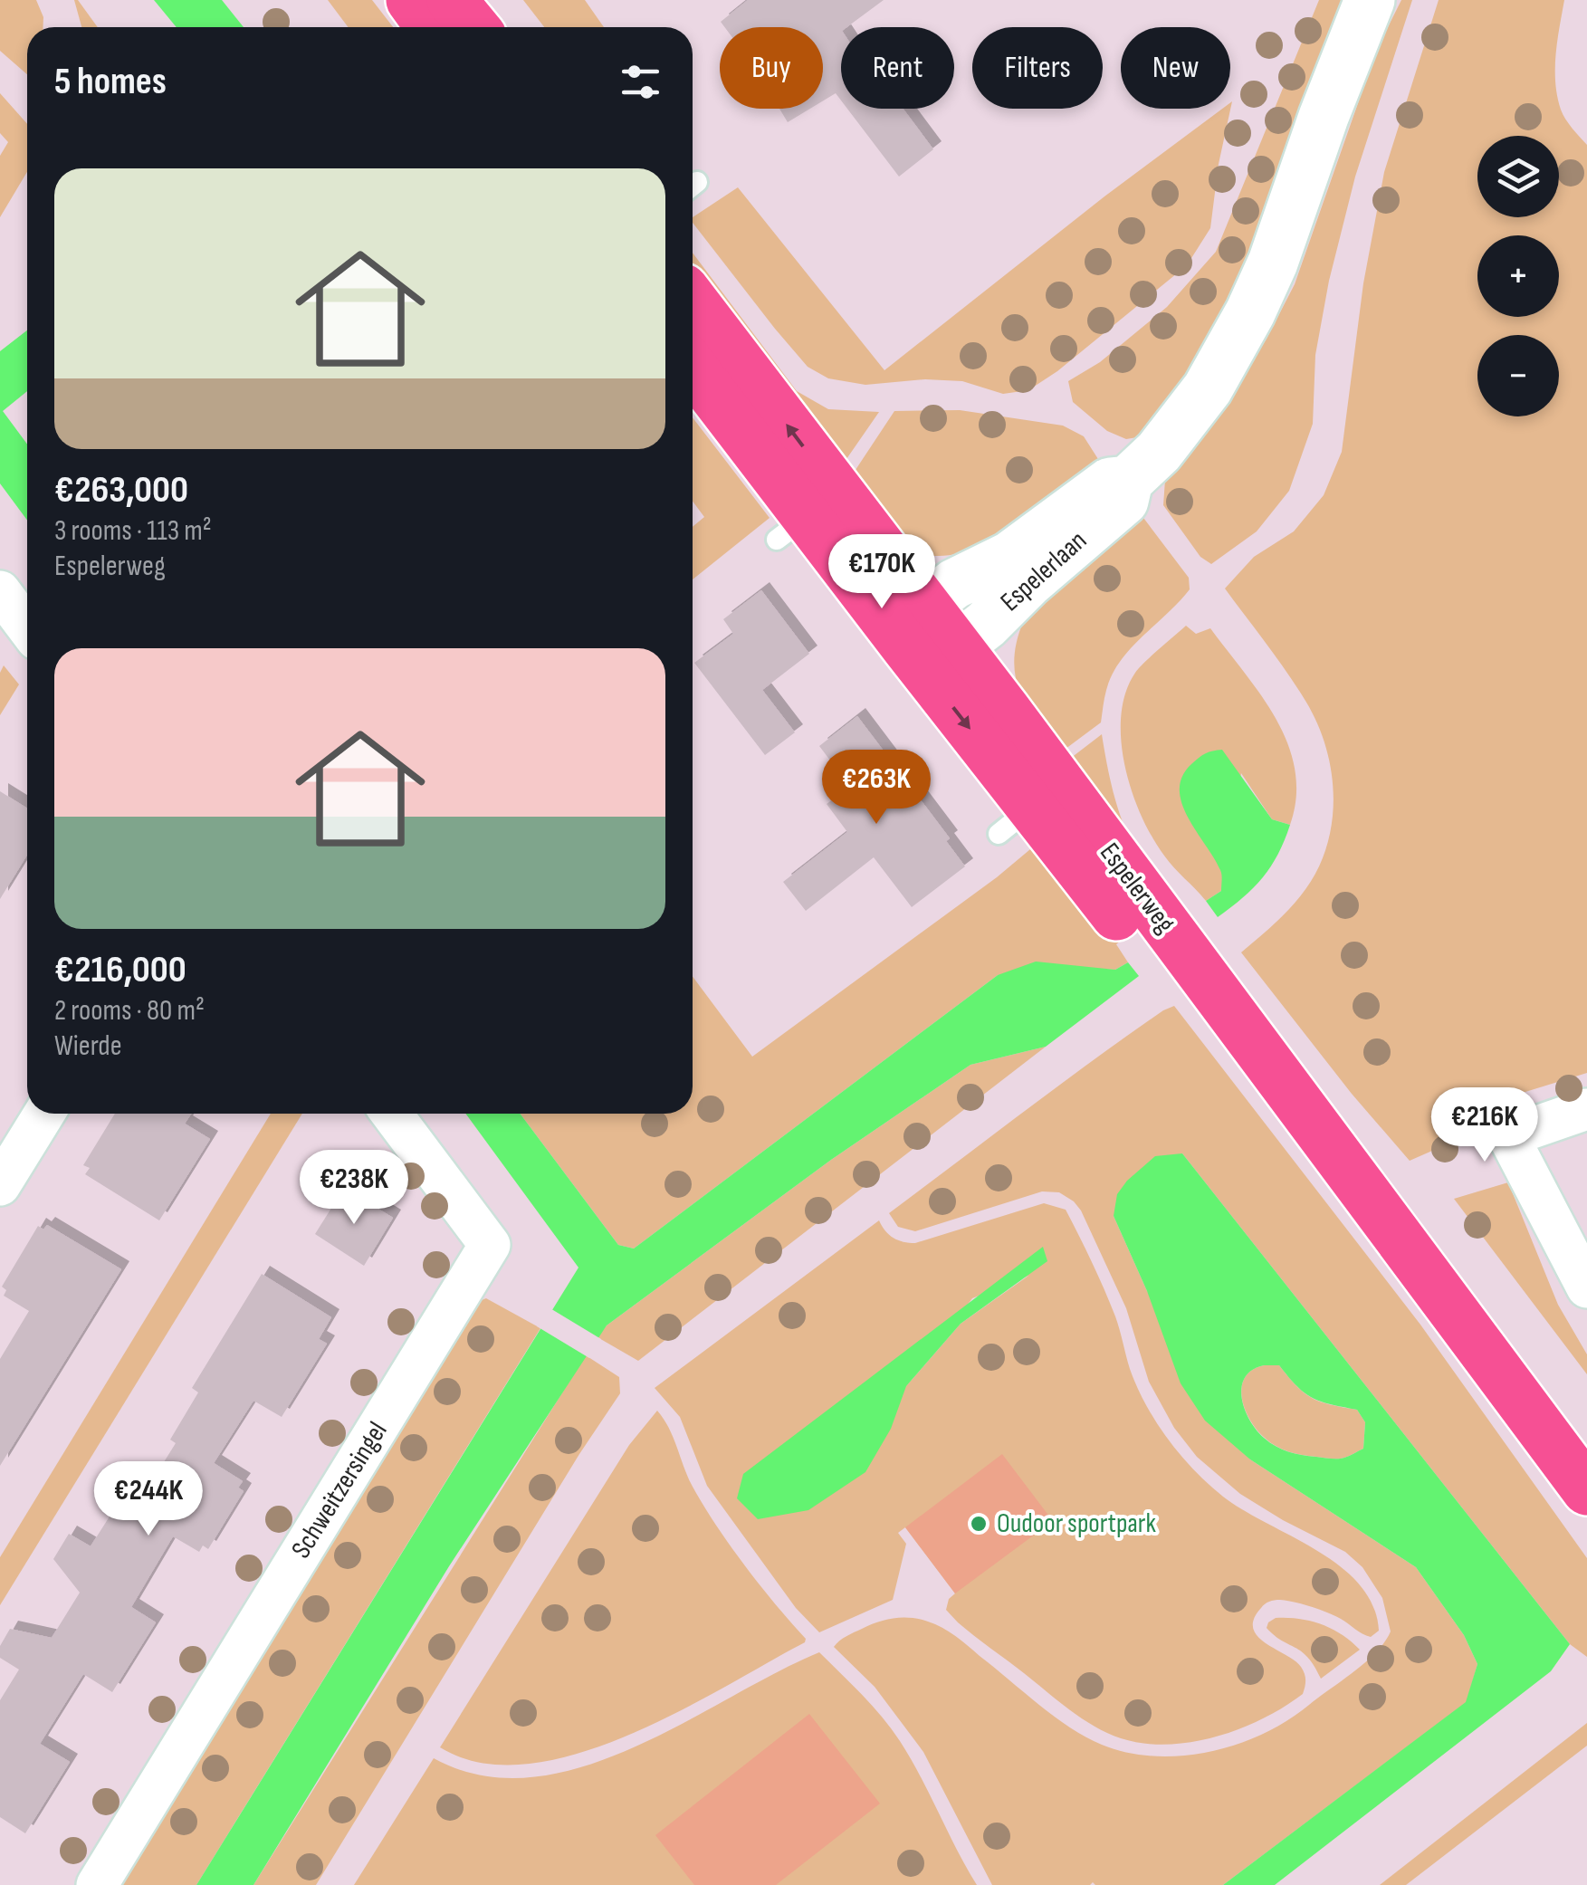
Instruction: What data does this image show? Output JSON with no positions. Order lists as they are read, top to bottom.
{
  "streets": {
    "main road": ["Espelerlaan", "Espelerweg"],
    "street": ["Schweitzersingel"]
  },
  "crossings": [
    ["Espelerlaan", "Espelerweg"]
  ],
  "places": ["Oudoor sportpark"],
  "page": {
    "chip": [
      "Buy",
      "Rent",
      "Filters",
      "New"
    ],
    "heading": "5 homes",
    "map_buttons": ["+", "−"],
    "list": [
      {
        "name": "€263,000",
        "note": "3 rooms · 113 m² · Espelerweg"
      },
      {
        "name": "€216,000",
        "note": "2 rooms · 80 m² · Wierde"
      }
    ],
    "price": [
      "€170K",
      "€263K",
      "€216K",
      "€238K",
      "€244K"
    ]
  }
}
